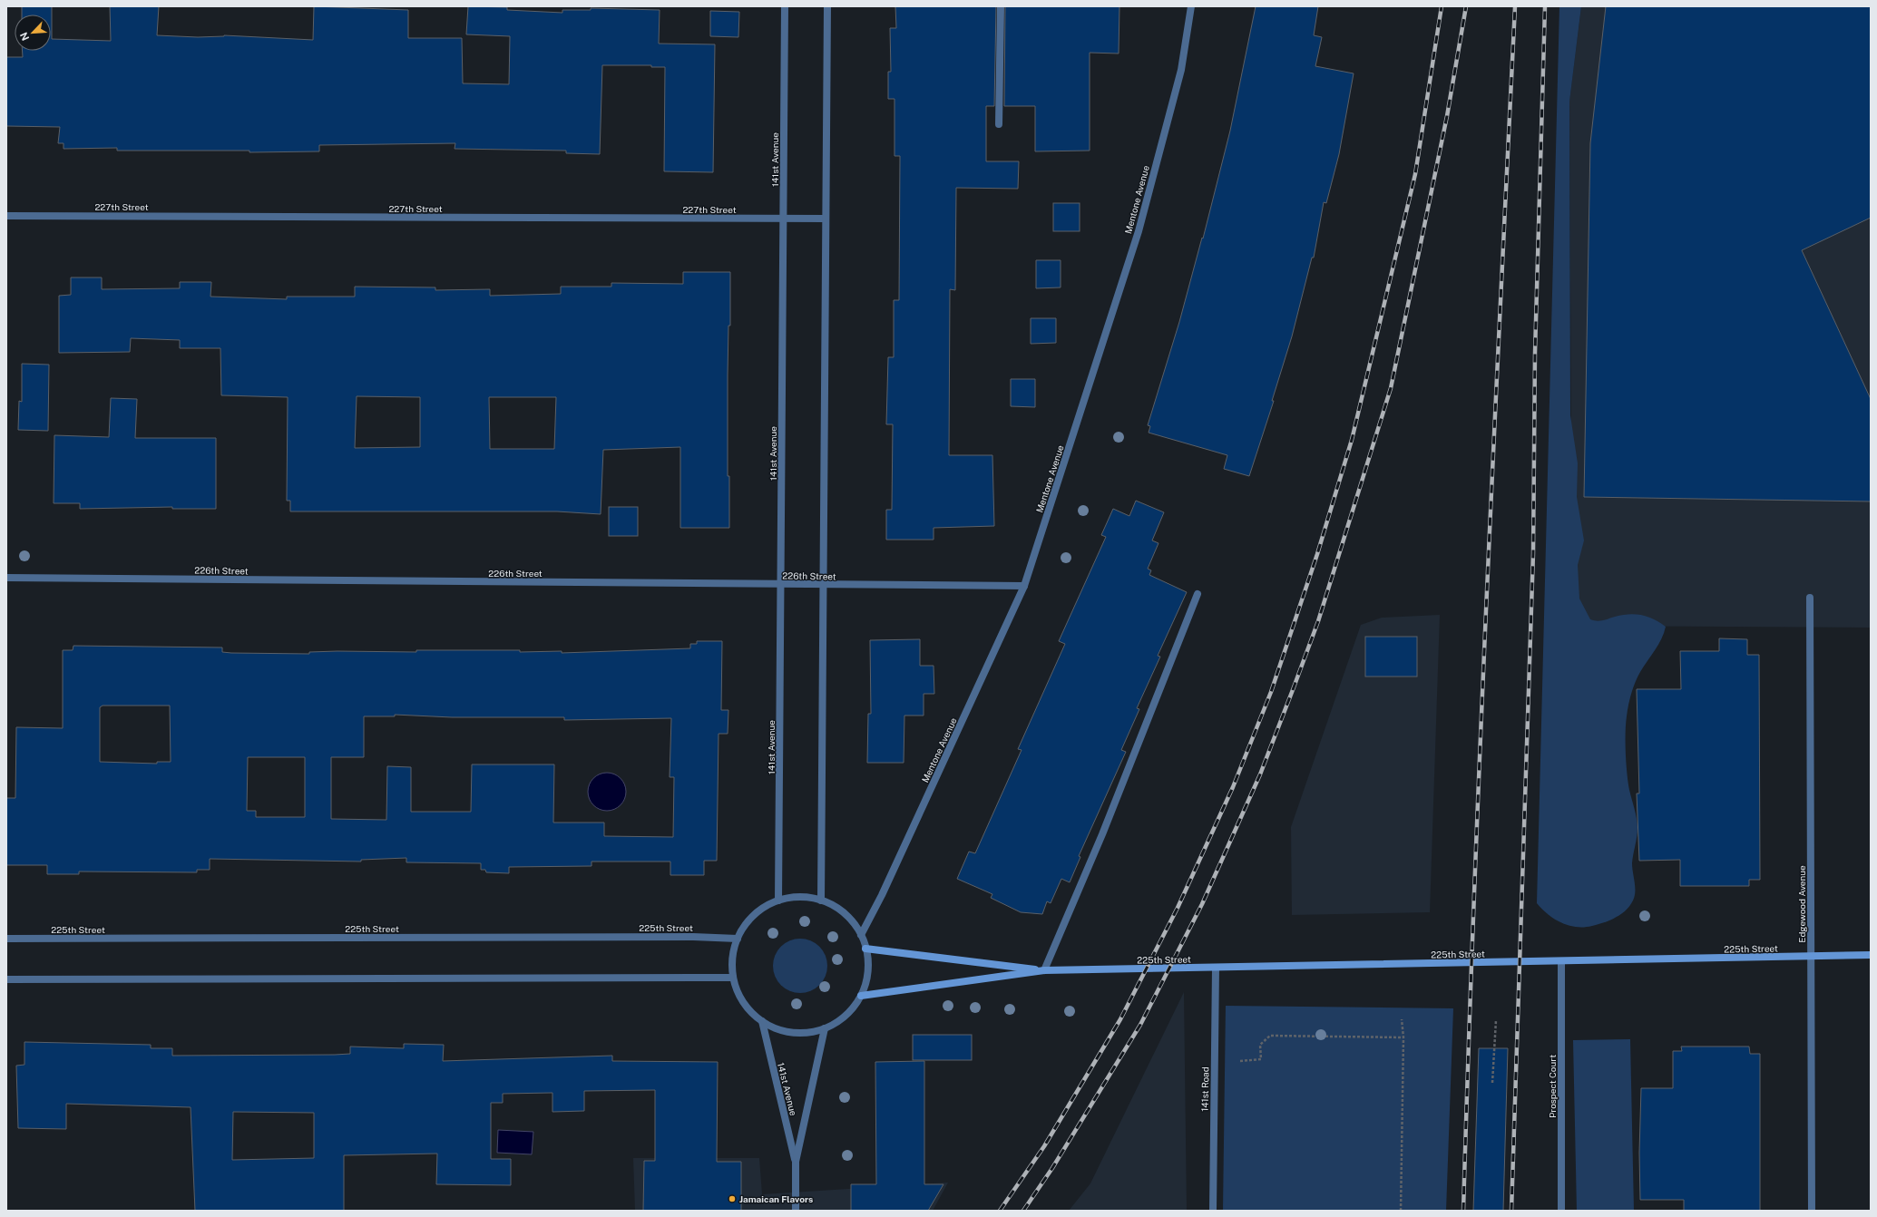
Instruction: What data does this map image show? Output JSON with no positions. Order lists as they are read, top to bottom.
{
  "streets": {
    "street": [
      "141st Avenue",
      "Mentone Avenue",
      "227th Street",
      "226th Street",
      "Edgewood Avenue",
      "225th Street",
      "Prospect Court",
      "141st Road"
    ]
  },
  "crossings": [
    ["141st Avenue", "227th Street"],
    ["141st Avenue", "226th Street"],
    ["Mentone Avenue", "226th Street"],
    ["Edgewood Avenue", "225th Street"],
    ["225th Street", "Prospect Court"],
    ["225th Street", "141st Road"]
  ],
  "places": ["Jamaican Flavors"],
  "north": "bottom left"
}
